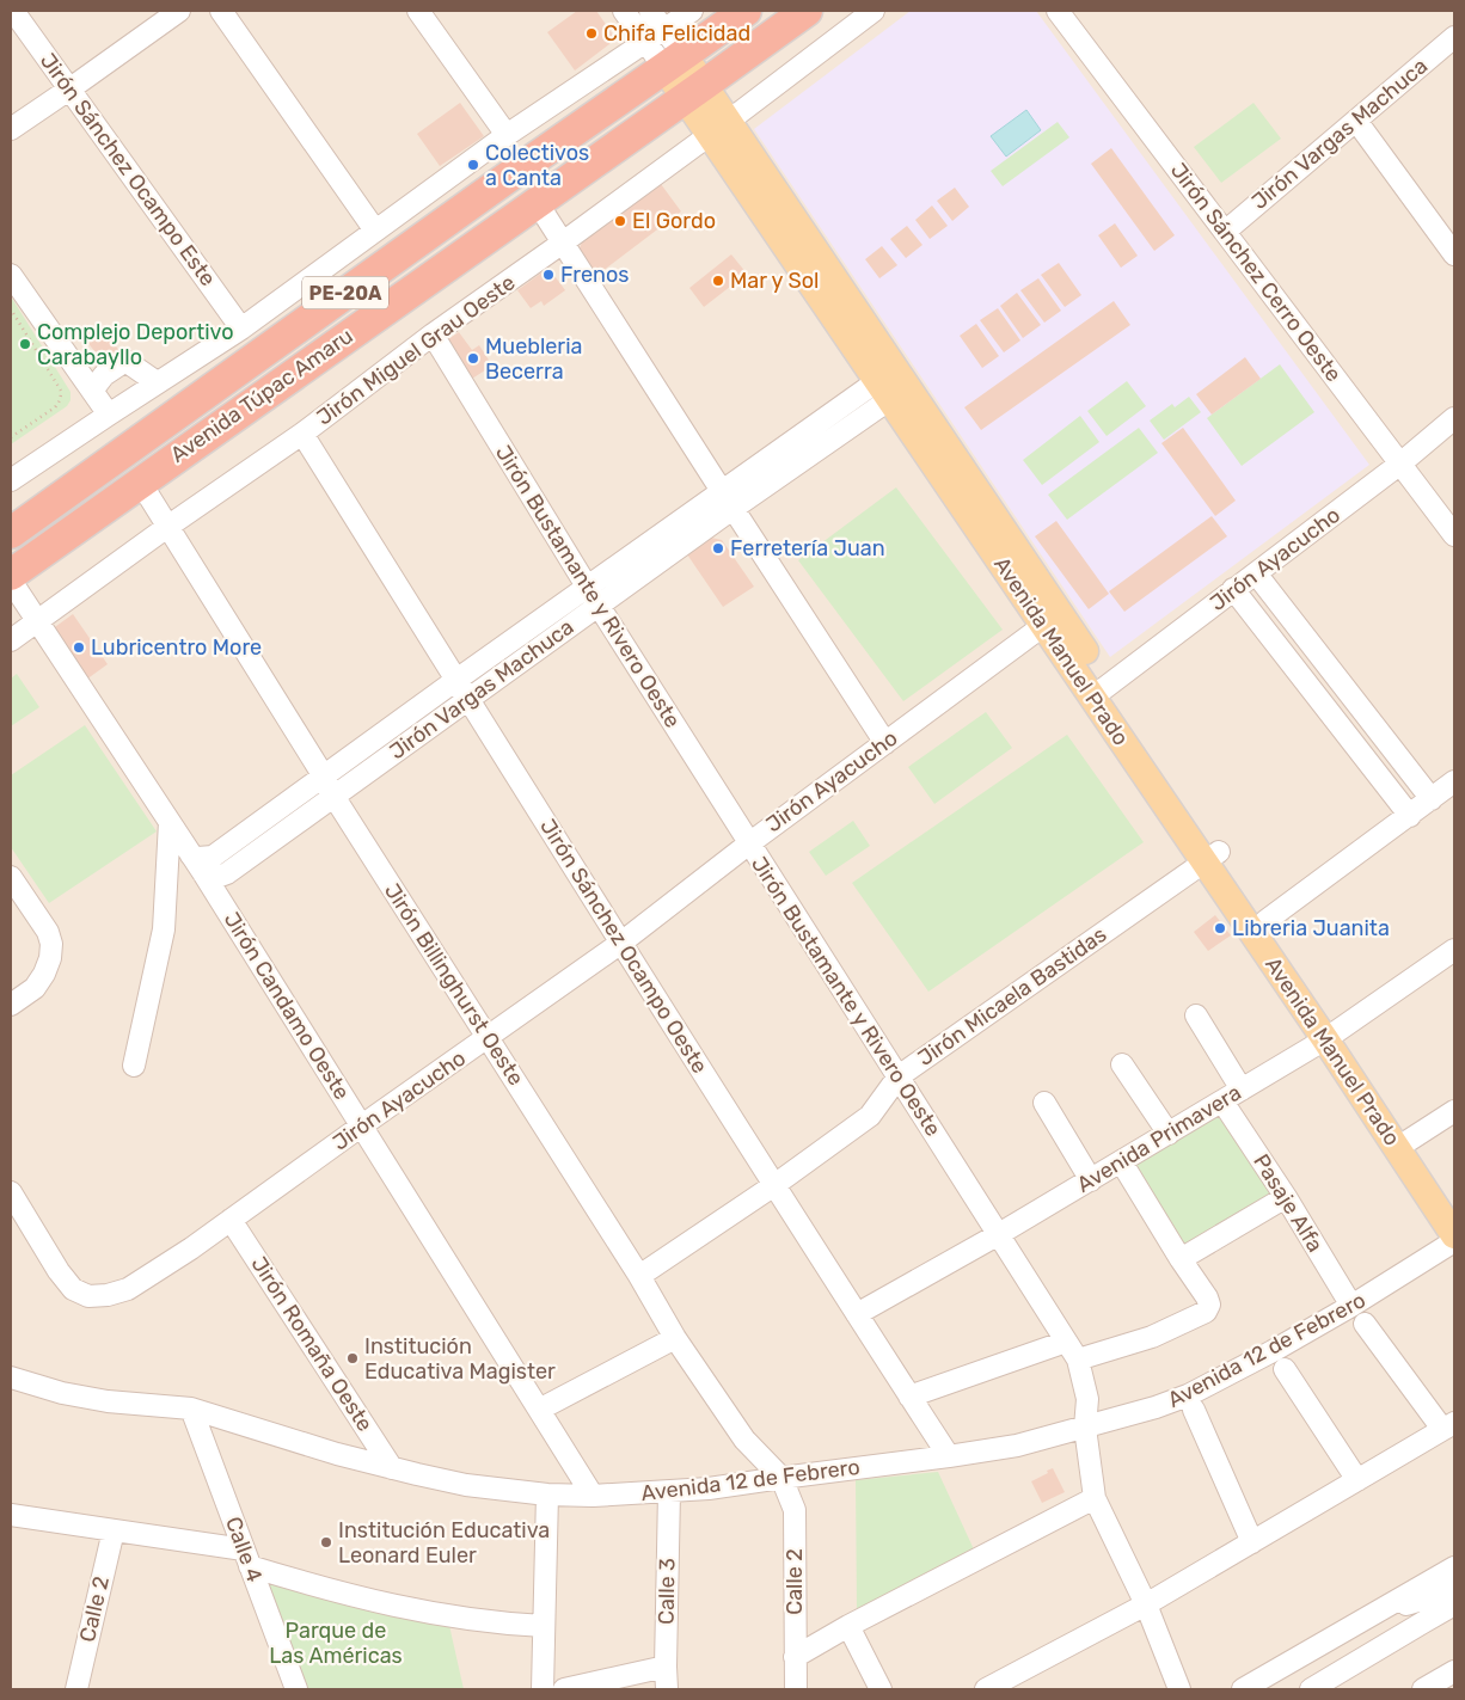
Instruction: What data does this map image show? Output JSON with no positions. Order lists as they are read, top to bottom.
{
  "streets": {
    "highway": ["PE-20A", "Avenida Túpac Amaru"],
    "main road": ["Avenida Manuel Prado"],
    "street": [
      "Jirón Vargas Machuca",
      "Jirón Sánchez Ocampo Este",
      "Jirón Sánchez Cerro Oeste",
      "Jirón Miguel Grau Oeste",
      "Jirón Ayacucho",
      "Jirón Bustamante y Rivero Oeste",
      "Jirón Sánchez Ocampo Oeste",
      "Jirón Billinghurst Oeste",
      "Jirón Micaela Bastidas",
      "Jirón Candamo Oeste",
      "Avenida Primavera",
      "Pasaje Alfa",
      "Jirón Romaña Oeste",
      "Avenida 12 de Febrero",
      "Calle 4",
      "Calle 2",
      "Calle 3"
    ]
  },
  "crossings": [
    ["Jirón Vargas Machuca", "Jirón Sánchez Cerro Oeste"],
    ["Jirón Vargas Machuca", "Jirón Bustamante y Rivero Oeste"],
    ["Jirón Vargas Machuca", "Avenida Manuel Prado"],
    ["Jirón Vargas Machuca", "Jirón Sánchez Ocampo Oeste"],
    ["Jirón Vargas Machuca", "Jirón Billinghurst Oeste"],
    ["Jirón Vargas Machuca", "Jirón Candamo Oeste"],
    ["Jirón Sánchez Cerro Oeste", "Jirón Ayacucho"],
    ["Jirón Miguel Grau Oeste", "Jirón Bustamante y Rivero Oeste"],
    ["Jirón Miguel Grau Oeste", "Avenida Manuel Prado"],
    ["Jirón Miguel Grau Oeste", "Jirón Sánchez Ocampo Oeste"],
    ["Jirón Miguel Grau Oeste", "Jirón Billinghurst Oeste"],
    ["Jirón Miguel Grau Oeste", "Jirón Candamo Oeste"],
    ["Avenida Túpac Amaru", "Avenida Manuel Prado"],
    ["Avenida Túpac Amaru", "Jirón Billinghurst Oeste"],
    ["Jirón Ayacucho", "Jirón Bustamante y Rivero Oeste"],
    ["Jirón Ayacucho", "Avenida Manuel Prado"],
    ["Jirón Ayacucho", "Jirón Sánchez Ocampo Oeste"],
    ["Jirón Ayacucho", "Jirón Billinghurst Oeste"],
    ["Jirón Ayacucho", "Jirón Candamo Oeste"],
    ["Jirón Ayacucho", "Jirón Romaña Oeste"],
    ["Jirón Bustamante y Rivero Oeste", "Jirón Micaela Bastidas"],
    ["Jirón Bustamante y Rivero Oeste", "Avenida Primavera"],
    ["Jirón Bustamante y Rivero Oeste", "Avenida 12 de Febrero"],
    ["Avenida Manuel Prado", "Jirón Micaela Bastidas"],
    ["Avenida Manuel Prado", "Avenida Primavera"],
    ["Jirón Sánchez Ocampo Oeste", "Jirón Micaela Bastidas"],
    ["Jirón Sánchez Ocampo Oeste", "Avenida Primavera"],
    ["Jirón Sánchez Ocampo Oeste", "Avenida 12 de Febrero"],
    ["Jirón Billinghurst Oeste", "Jirón Micaela Bastidas"],
    ["Jirón Billinghurst Oeste", "Avenida 12 de Febrero"],
    ["Jirón Billinghurst Oeste", "Calle 2"],
    ["Jirón Candamo Oeste", "Avenida 12 de Febrero"],
    ["Avenida Primavera", "Pasaje Alfa"],
    ["Pasaje Alfa", "Avenida 12 de Febrero"],
    ["Jirón Romaña Oeste", "Avenida 12 de Febrero"],
    ["Avenida 12 de Febrero", "Calle 4"],
    ["Avenida 12 de Febrero", "Calle 2"],
    ["Avenida 12 de Febrero", "Calle 3"]
  ],
  "parks": ["Parque de Las Américas"],
  "places": [
    "Chifa Felicidad",
    "Colectivos a Canta",
    "El Gordo",
    "Frenos",
    "Mar y Sol",
    "Complejo Deportivo Carabayllo",
    "Muebleria Becerra",
    "Ferretería Juan",
    "Lubricentro More",
    "Libreria Juanita",
    "Institución Educativa Magister",
    "Institución Educativa Leonard Euler"
  ]
}
